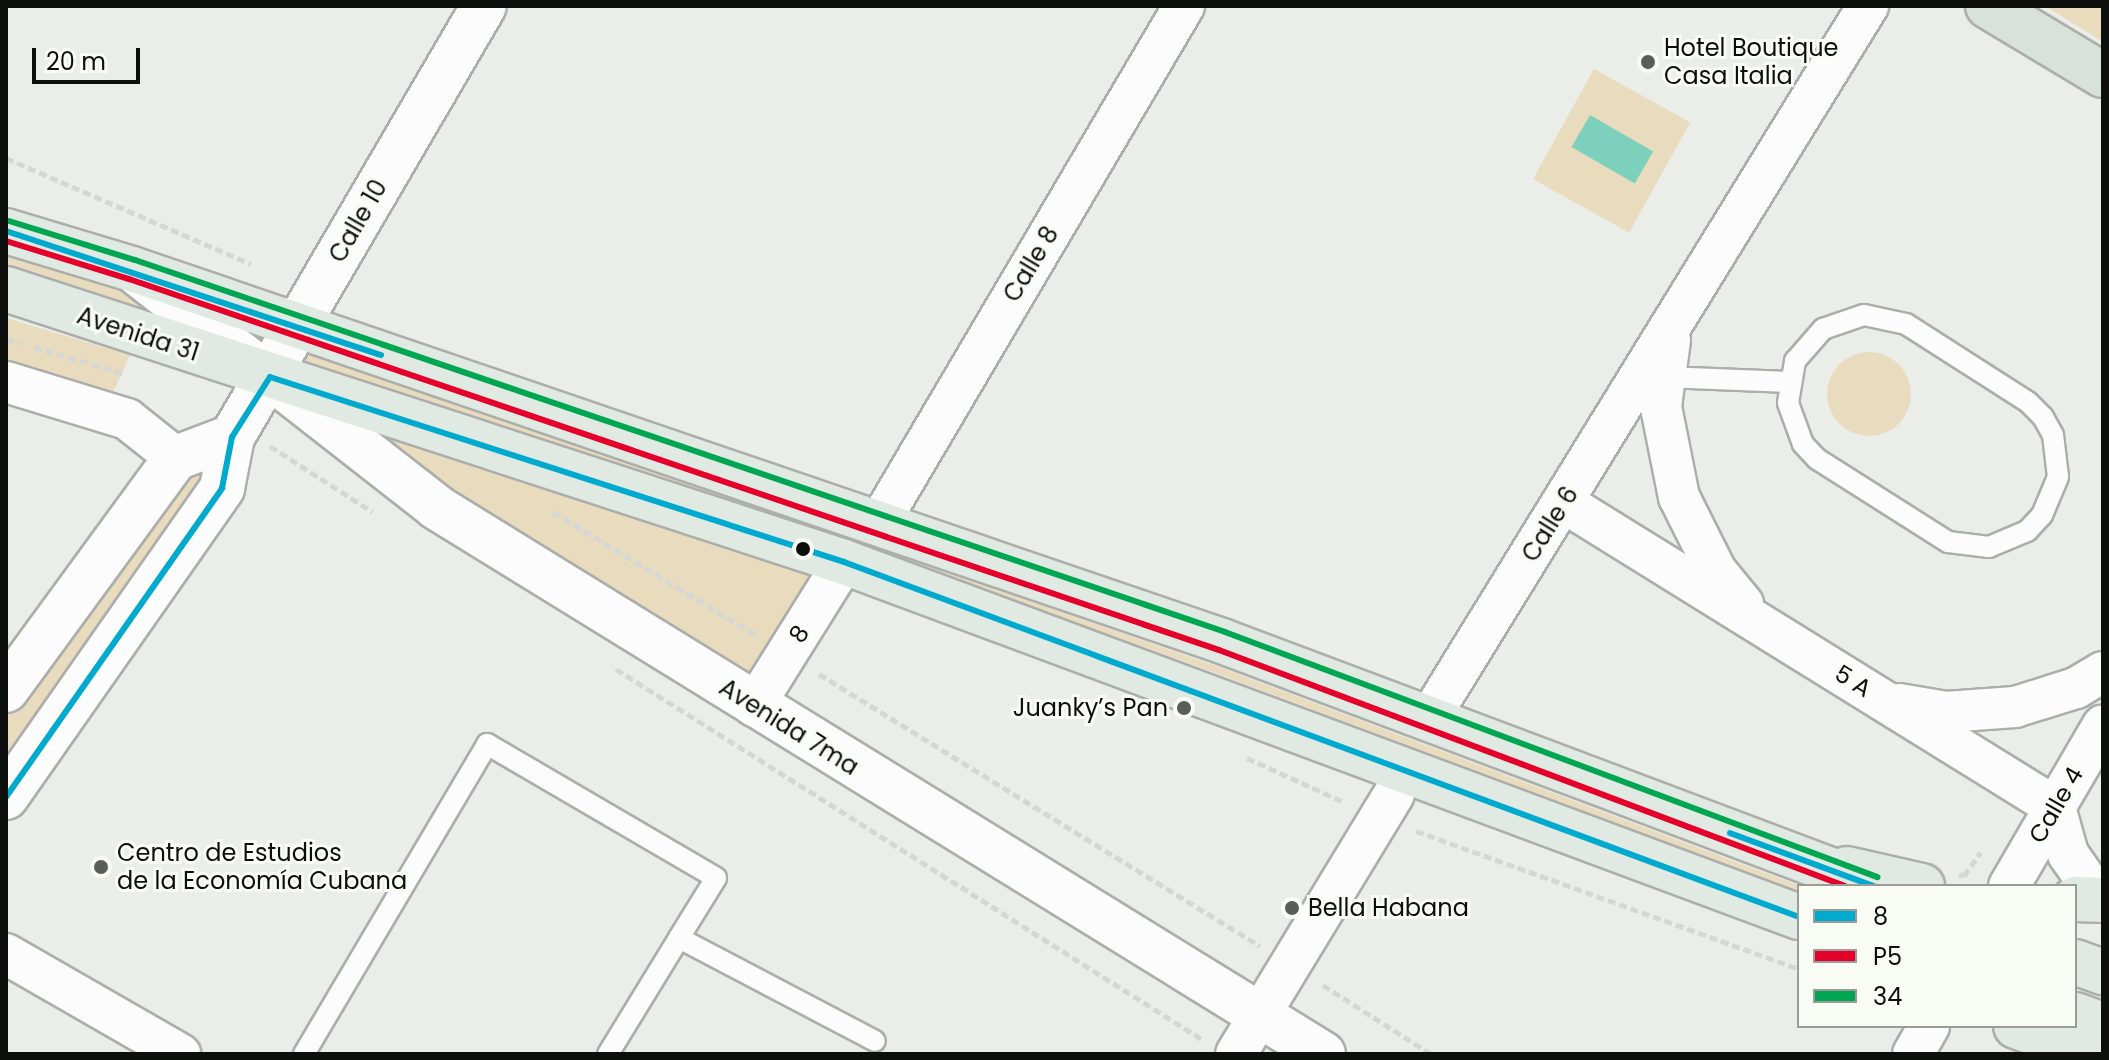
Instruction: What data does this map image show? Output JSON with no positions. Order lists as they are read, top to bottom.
{
  "streets": {
    "main road": ["Avenida 31"],
    "street": [
      "Calle 10",
      "Calle 8",
      "Calle 6",
      "8",
      "5 A",
      "Avenida 7ma",
      "Calle 4"
    ]
  },
  "crossings": [
    ["Calle 10", "Avenida 31"],
    ["Calle 10", "Avenida 7ma"],
    ["Calle 8", "Avenida 31"],
    ["Avenida 31", "Calle 6"],
    ["Avenida 31", "8"],
    ["Avenida 31", "Avenida 7ma"],
    ["Calle 6", "5 A"],
    ["8", "Avenida 7ma"],
    ["5 A", "Calle 4"]
  ],
  "places": [
    "Hotel Boutique Casa Italia",
    "Juanky’s Pan",
    "Centro de Estudios de la Economía Cubana",
    "Bella Habana"
  ],
  "lines": ["transit line 34", "transit line 8", "transit line P5"],
  "legend": ["8", "P5", "34"],
  "scale_bar": "20 m"
}
